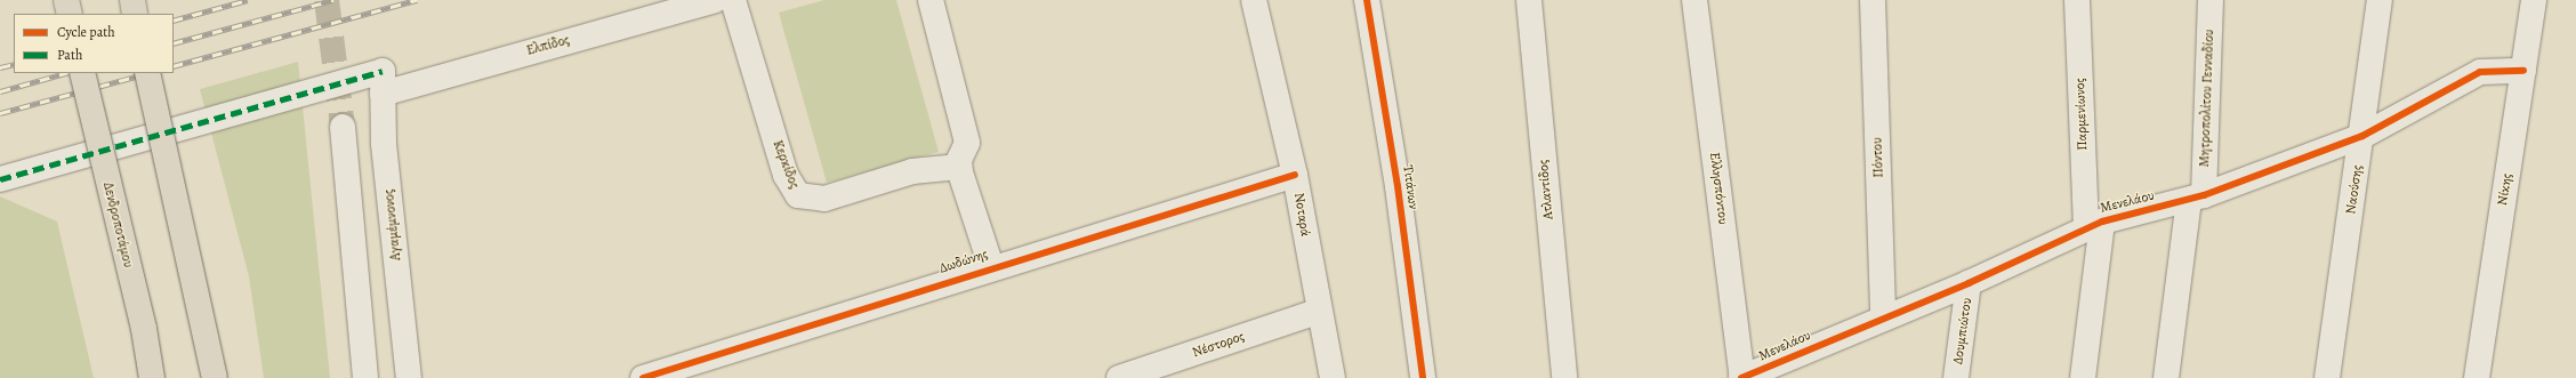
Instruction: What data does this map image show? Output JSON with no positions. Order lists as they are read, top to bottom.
{
  "streets": {
    "main road": ["Δενδροποτάμου"],
    "street": [
      "Ελπίδος",
      "Μητροπολίτου Γενναδίου",
      "Παρμενίωνος",
      "Πόντου",
      "Κερκίδος",
      "Τιτάνων",
      "Ελλησπόντου",
      "Ατλαντίδος",
      "Ναούσης",
      "Νίκης",
      "Μενελάου",
      "Νοταρά",
      "Αγαμέμνονος",
      "Δωδώνης",
      "Δουμπιώτου",
      "Νέστορος"
    ]
  },
  "crossings": [
    ["Ελπίδος", "Αγαμέμνονος"],
    ["Μητροπολίτου Γενναδίου", "Μενελάου"],
    ["Παρμενίωνος", "Μενελάου"],
    ["Πόντου", "Μενελάου"],
    ["Ελλησπόντου", "Μενελάου"],
    ["Ναούσης", "Μενελάου"],
    ["Νίκης", "Μενελάου"],
    ["Μενελάου", "Δουμπιώτου"],
    ["Νοταρά", "Δωδώνης"],
    ["Νοταρά", "Νέστορος"]
  ],
  "legend": ["Cycle path", "Path"]
}
